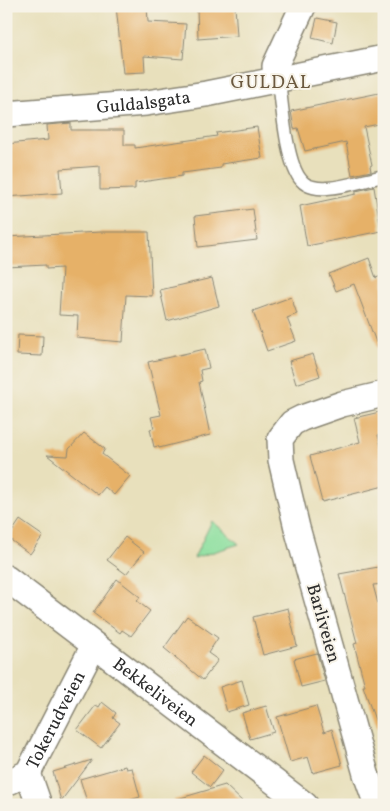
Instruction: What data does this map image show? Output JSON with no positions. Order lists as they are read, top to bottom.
{
  "streets": {
    "street": [
      "Guldalsgata",
      "Barliveien",
      "Bekkeliveien",
      "Tokerudveien"
    ]
  },
  "crossings": [
    ["Bekkeliveien", "Tokerudveien"]
  ],
  "districts": ["GULDAL"]
}
